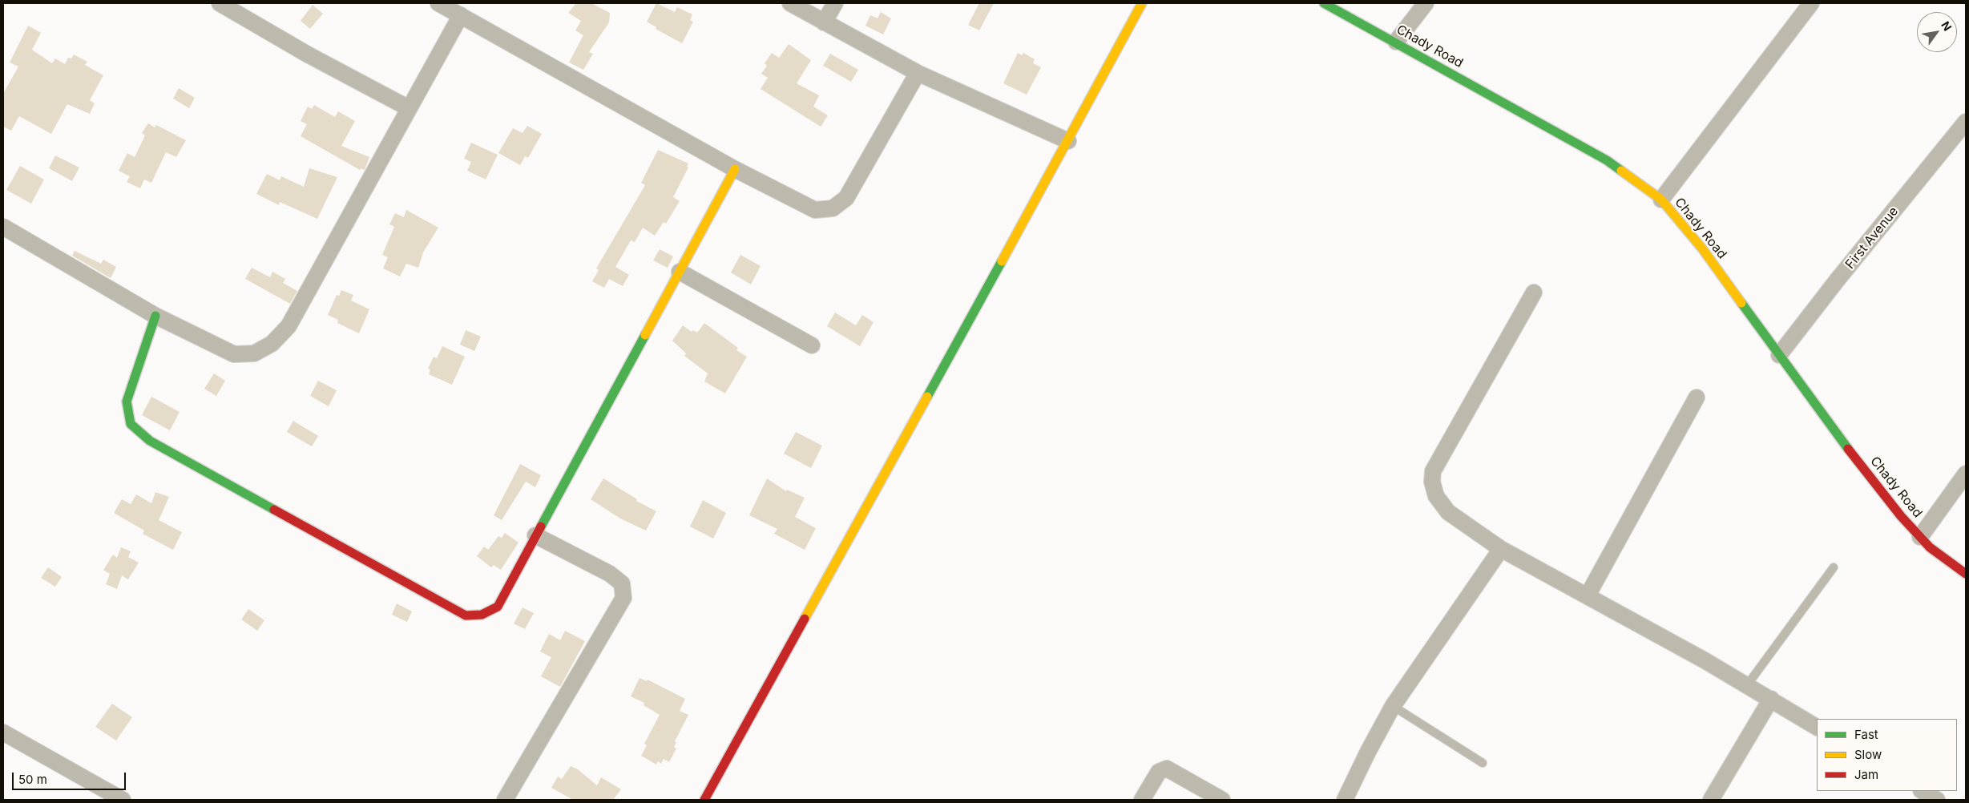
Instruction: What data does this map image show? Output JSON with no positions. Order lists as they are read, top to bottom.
{
  "streets": {
    "street": ["Chady Road", "First Avenue"]
  },
  "crossings": [
    ["Chady Road", "First Avenue"]
  ],
  "legend": ["Fast", "Slow", "Jam"],
  "scale_bar": "50 m",
  "north": "top right"
}
